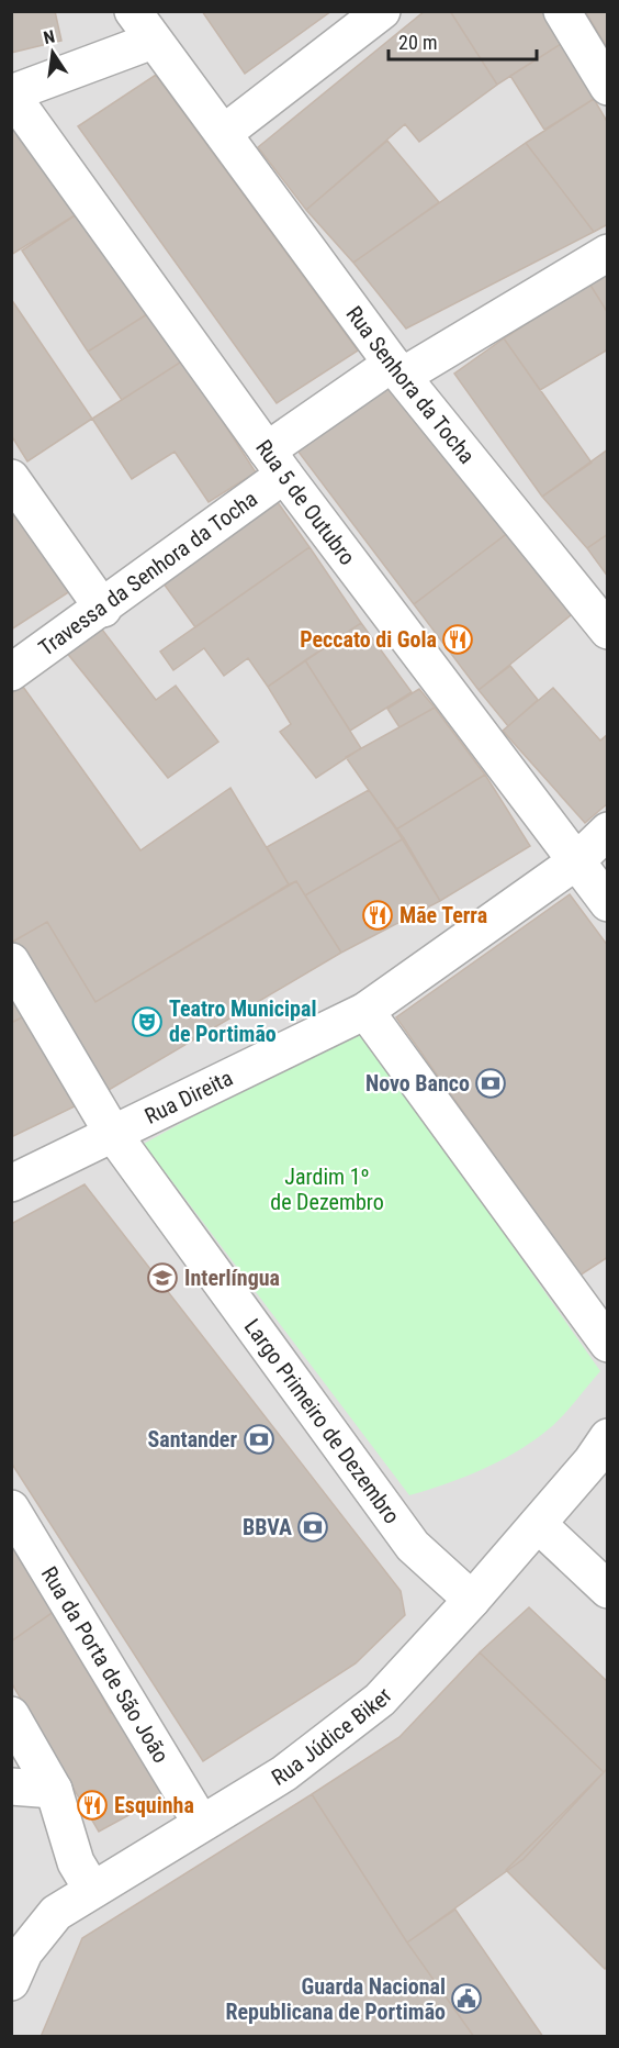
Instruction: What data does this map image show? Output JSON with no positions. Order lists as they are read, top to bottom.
{
  "streets": {
    "street": [
      "Rua Senhora da Tocha",
      "Rua 5 de Outubro",
      "Travessa da Senhora da Tocha",
      "Rua Direita",
      "Largo Primeiro de Dezembro",
      "Rua da Porta de São João",
      "Rua Júdice Biker"
    ]
  },
  "crossings": [
    ["Rua Senhora da Tocha", "Travessa da Senhora da Tocha"],
    ["Rua 5 de Outubro", "Travessa da Senhora da Tocha"],
    ["Rua 5 de Outubro", "Rua Direita"],
    ["Rua Direita", "Largo Primeiro de Dezembro"],
    ["Largo Primeiro de Dezembro", "Rua Júdice Biker"],
    ["Rua da Porta de São João", "Rua Júdice Biker"]
  ],
  "parks": ["Jardim 1º de Dezembro"],
  "places": {
    "restaurant": ["Peccato di Gola", "Mãe Terra", "Esquinha"],
    "theatre": ["Teatro Municipal de Portimão"],
    "bank": ["Novo Banco", "Santander", "BBVA"],
    "school or university": ["Interlíngua"],
    "public building": ["Guarda Nacional Republicana de Portimão"]
  },
  "scale_bar": "20 m",
  "north": "top"
}
